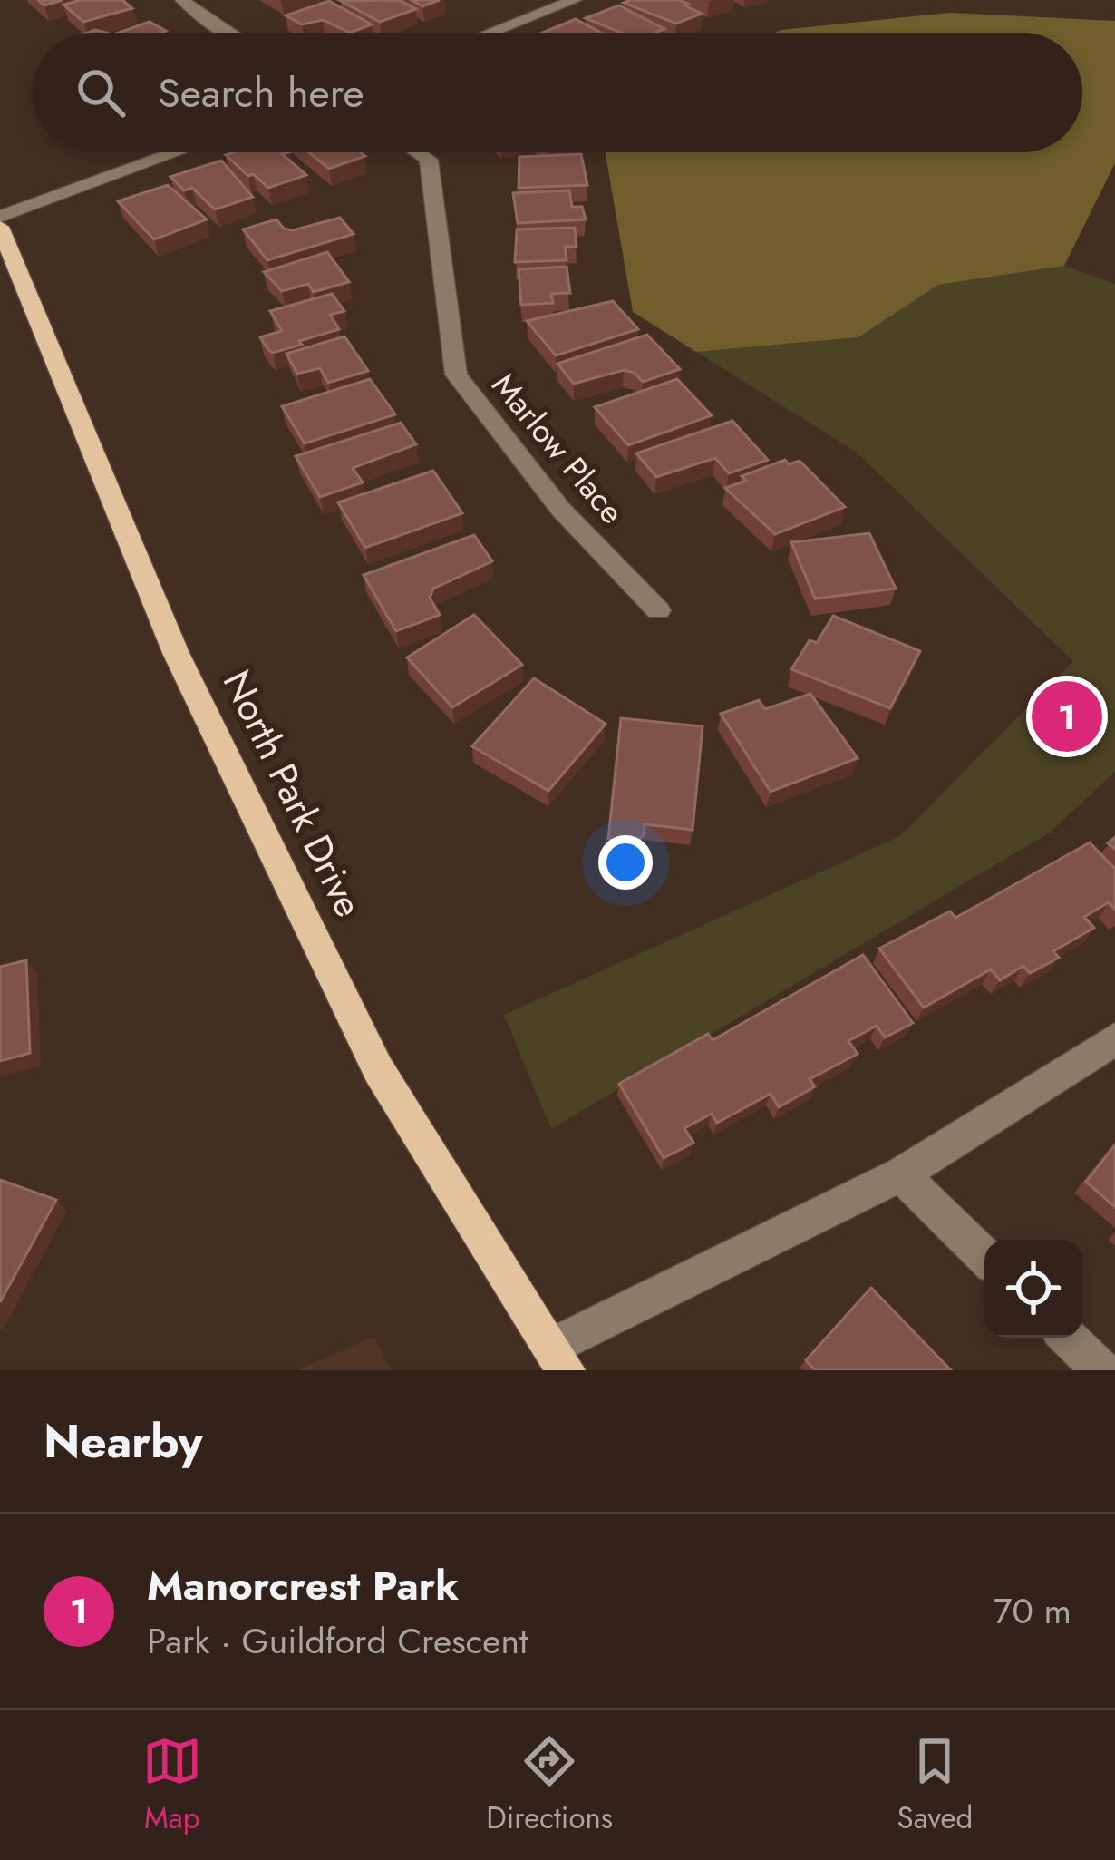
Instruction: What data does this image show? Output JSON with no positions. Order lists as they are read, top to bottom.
{
  "streets": {
    "main road": ["North Park Drive"],
    "street": ["Marlow Place"]
  },
  "page": {
    "search": "Search here",
    "pins": "1",
    "heading": "Nearby",
    "list": [
      {
        "mark": "1",
        "name": "Manorcrest Park",
        "note": "Park · Guildford Crescent",
        "value": "70 m"
      }
    ],
    "nav": ["Map", "Directions", "Saved"]
  }
}
